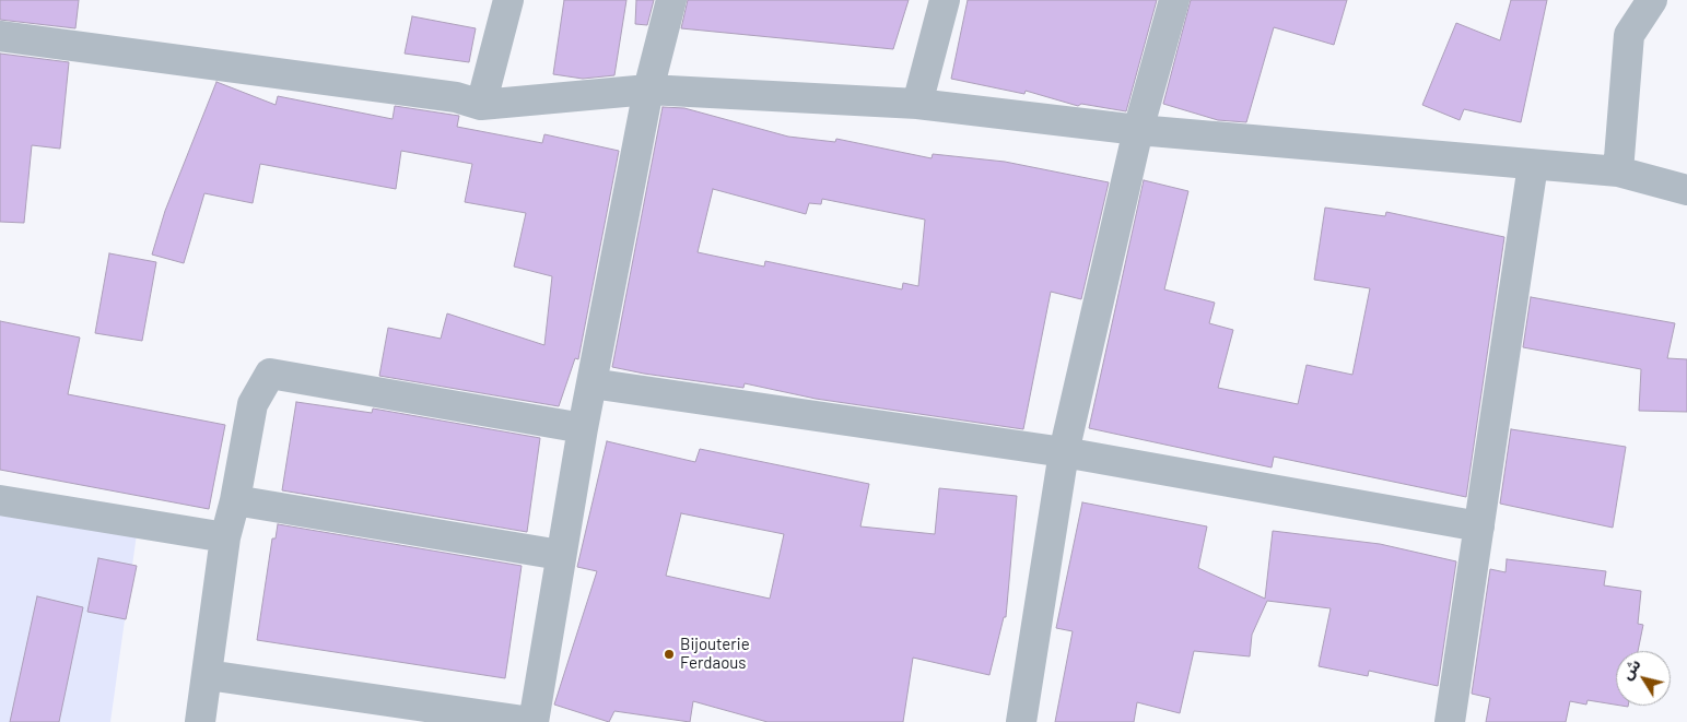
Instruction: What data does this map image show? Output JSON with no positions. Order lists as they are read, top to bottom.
{
  "places": ["Bijouterie Ferdaous"],
  "north": "top left"
}
